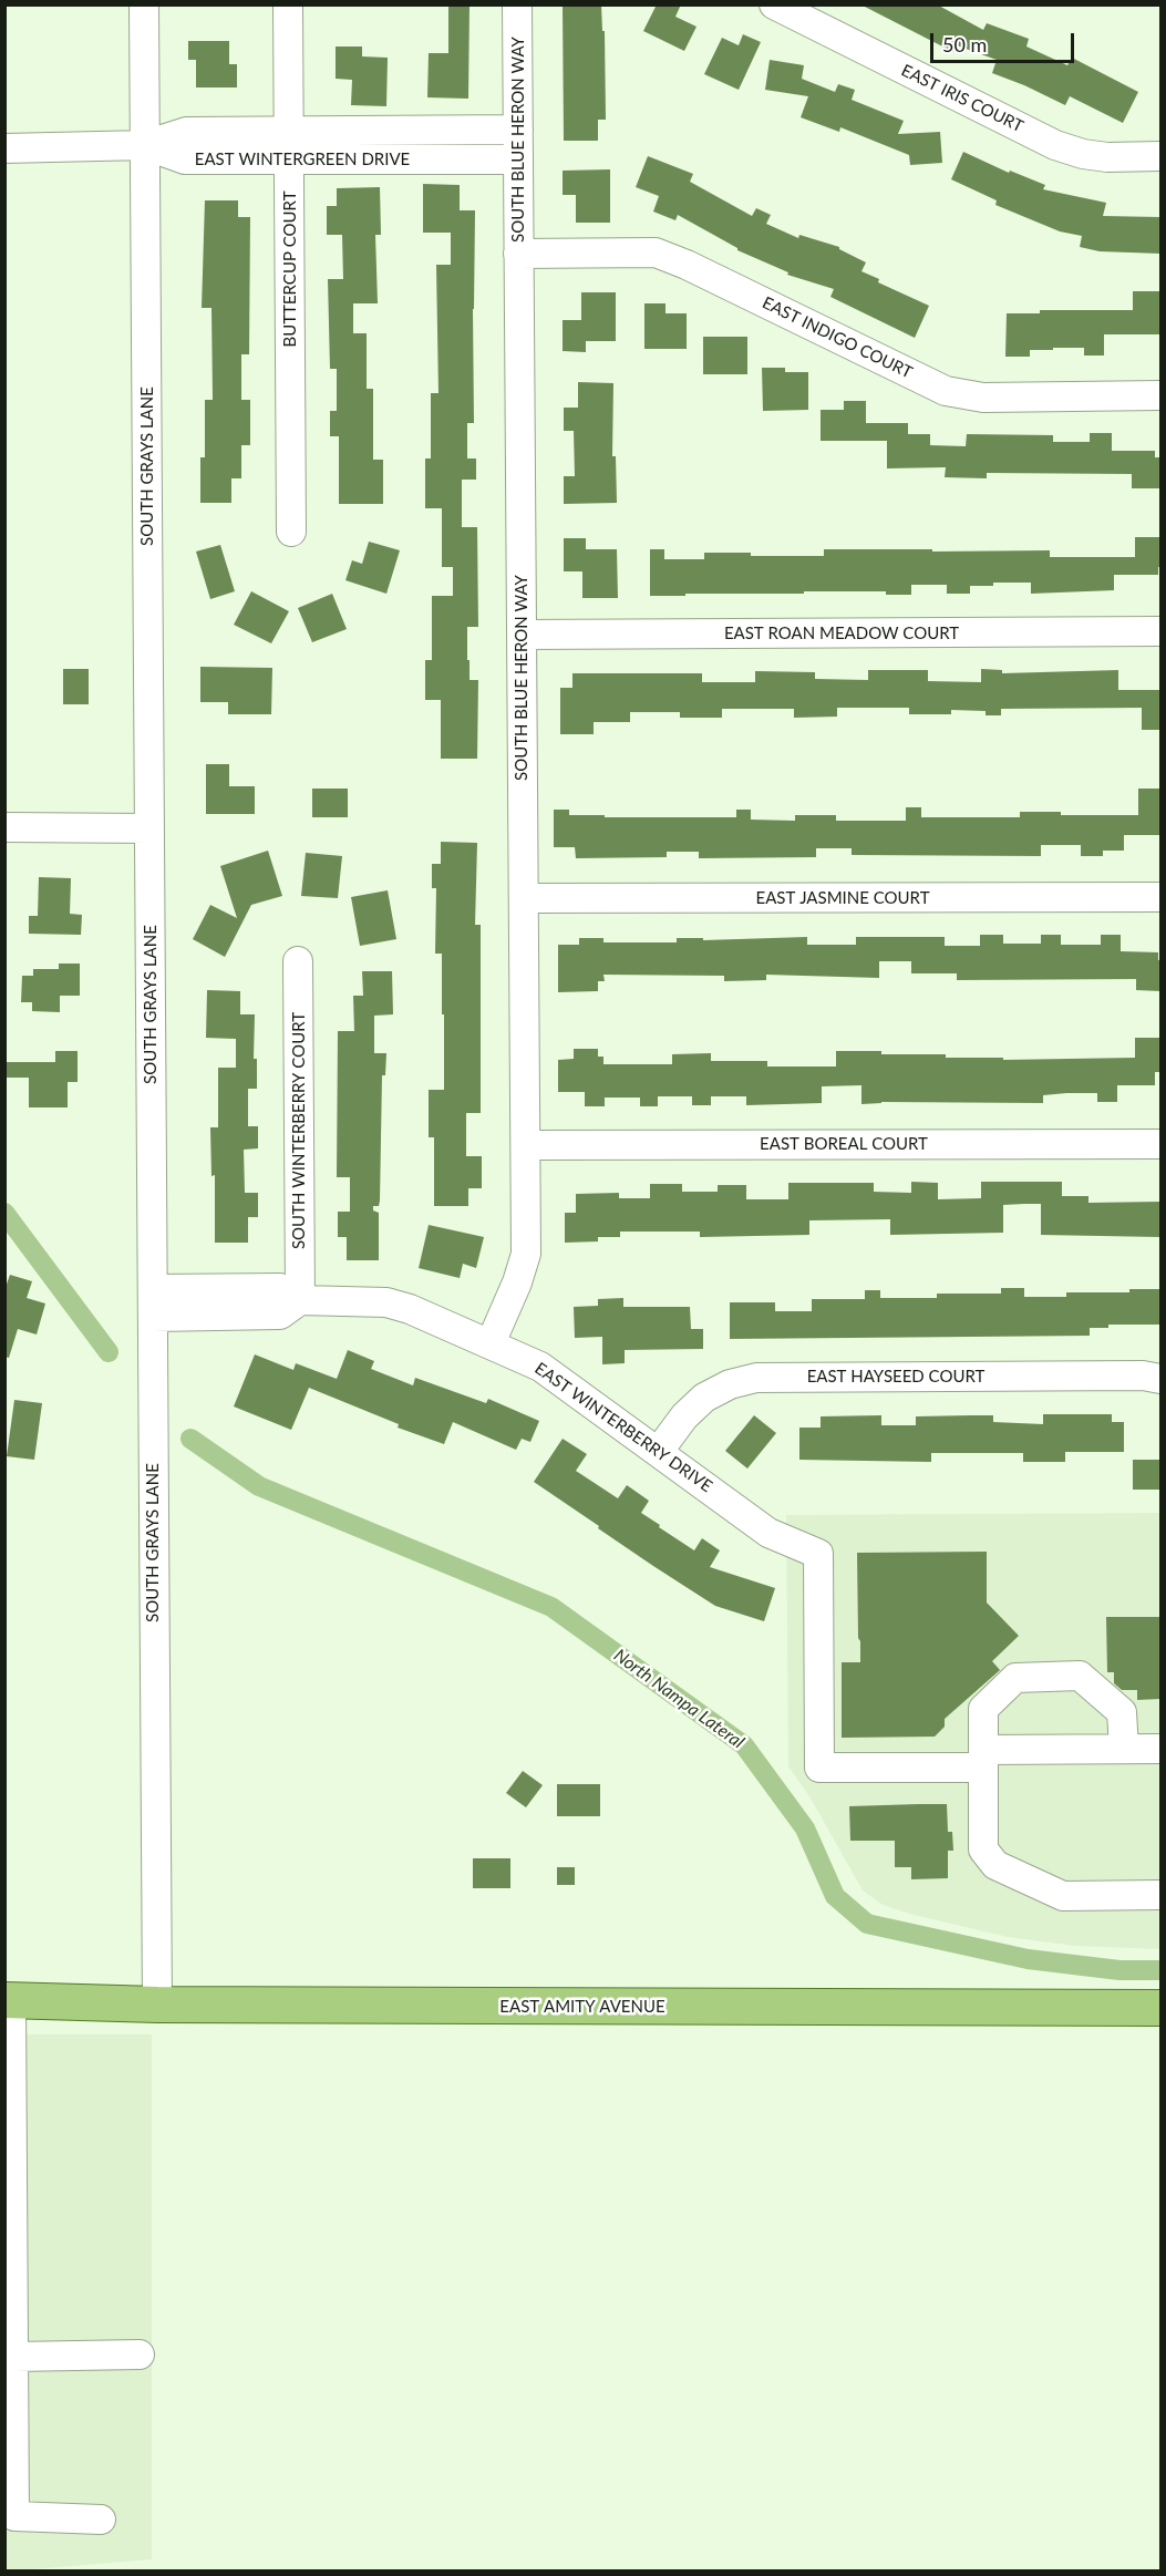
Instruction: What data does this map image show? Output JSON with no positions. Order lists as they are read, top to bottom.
{
  "streets": {
    "main road": ["EAST AMITY AVENUE"],
    "street": [
      "EAST IRIS COURT",
      "SOUTH BLUE HERON WAY",
      "EAST WINTERGREEN DRIVE",
      "BUTTERCUP COURT",
      "EAST INDIGO COURT",
      "SOUTH GRAYS LANE",
      "EAST ROAN MEADOW COURT",
      "EAST JASMINE COURT",
      "SOUTH WINTERBERRY COURT",
      "EAST BOREAL COURT",
      "EAST HAYSEED COURT",
      "EAST WINTERBERRY DRIVE"
    ]
  },
  "crossings": [
    ["SOUTH BLUE HERON WAY", "EAST WINTERGREEN DRIVE"],
    ["SOUTH BLUE HERON WAY", "EAST INDIGO COURT"],
    ["SOUTH BLUE HERON WAY", "EAST ROAN MEADOW COURT"],
    ["SOUTH BLUE HERON WAY", "EAST JASMINE COURT"],
    ["SOUTH BLUE HERON WAY", "EAST BOREAL COURT"],
    ["SOUTH BLUE HERON WAY", "EAST WINTERBERRY DRIVE"],
    ["EAST WINTERGREEN DRIVE", "BUTTERCUP COURT"],
    ["EAST WINTERGREEN DRIVE", "SOUTH GRAYS LANE"],
    ["SOUTH GRAYS LANE", "EAST WINTERBERRY DRIVE"],
    ["SOUTH GRAYS LANE", "EAST AMITY AVENUE"],
    ["SOUTH WINTERBERRY COURT", "EAST WINTERBERRY DRIVE"],
    ["EAST HAYSEED COURT", "EAST WINTERBERRY DRIVE"]
  ],
  "water": ["North Nampa Lateral"],
  "scale_bar": "50 m"
}
